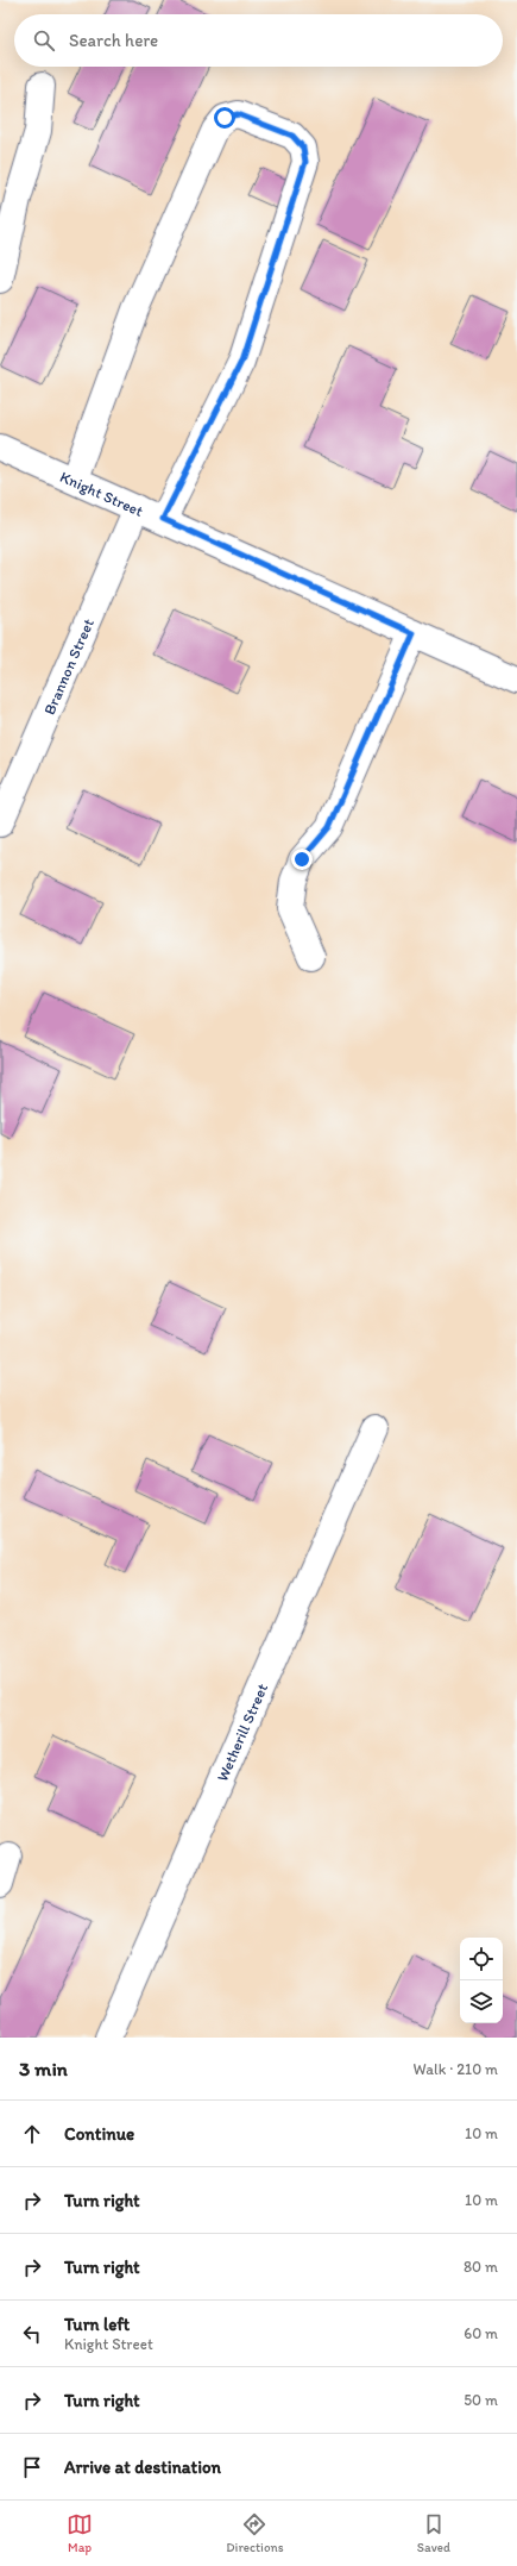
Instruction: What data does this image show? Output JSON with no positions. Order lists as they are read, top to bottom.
{
  "streets": {
    "street": ["Knight Street", "Brannon Street", "Wetherill Street"]
  },
  "crossings": [
    ["Knight Street", "Brannon Street"]
  ],
  "page": {
    "search": "Search here",
    "heading": ["3 min", "Walk · 210 m"],
    "list": [
      ["Continue", "10 m"],
      ["Turn right", "10 m"],
      ["Turn right", "80 m"],
      ["Turn left", "Knight Street", "60 m"],
      ["Turn right", "50 m"],
      "Arrive at destination"
    ],
    "nav": ["Map", "Directions", "Saved"]
  }
}
